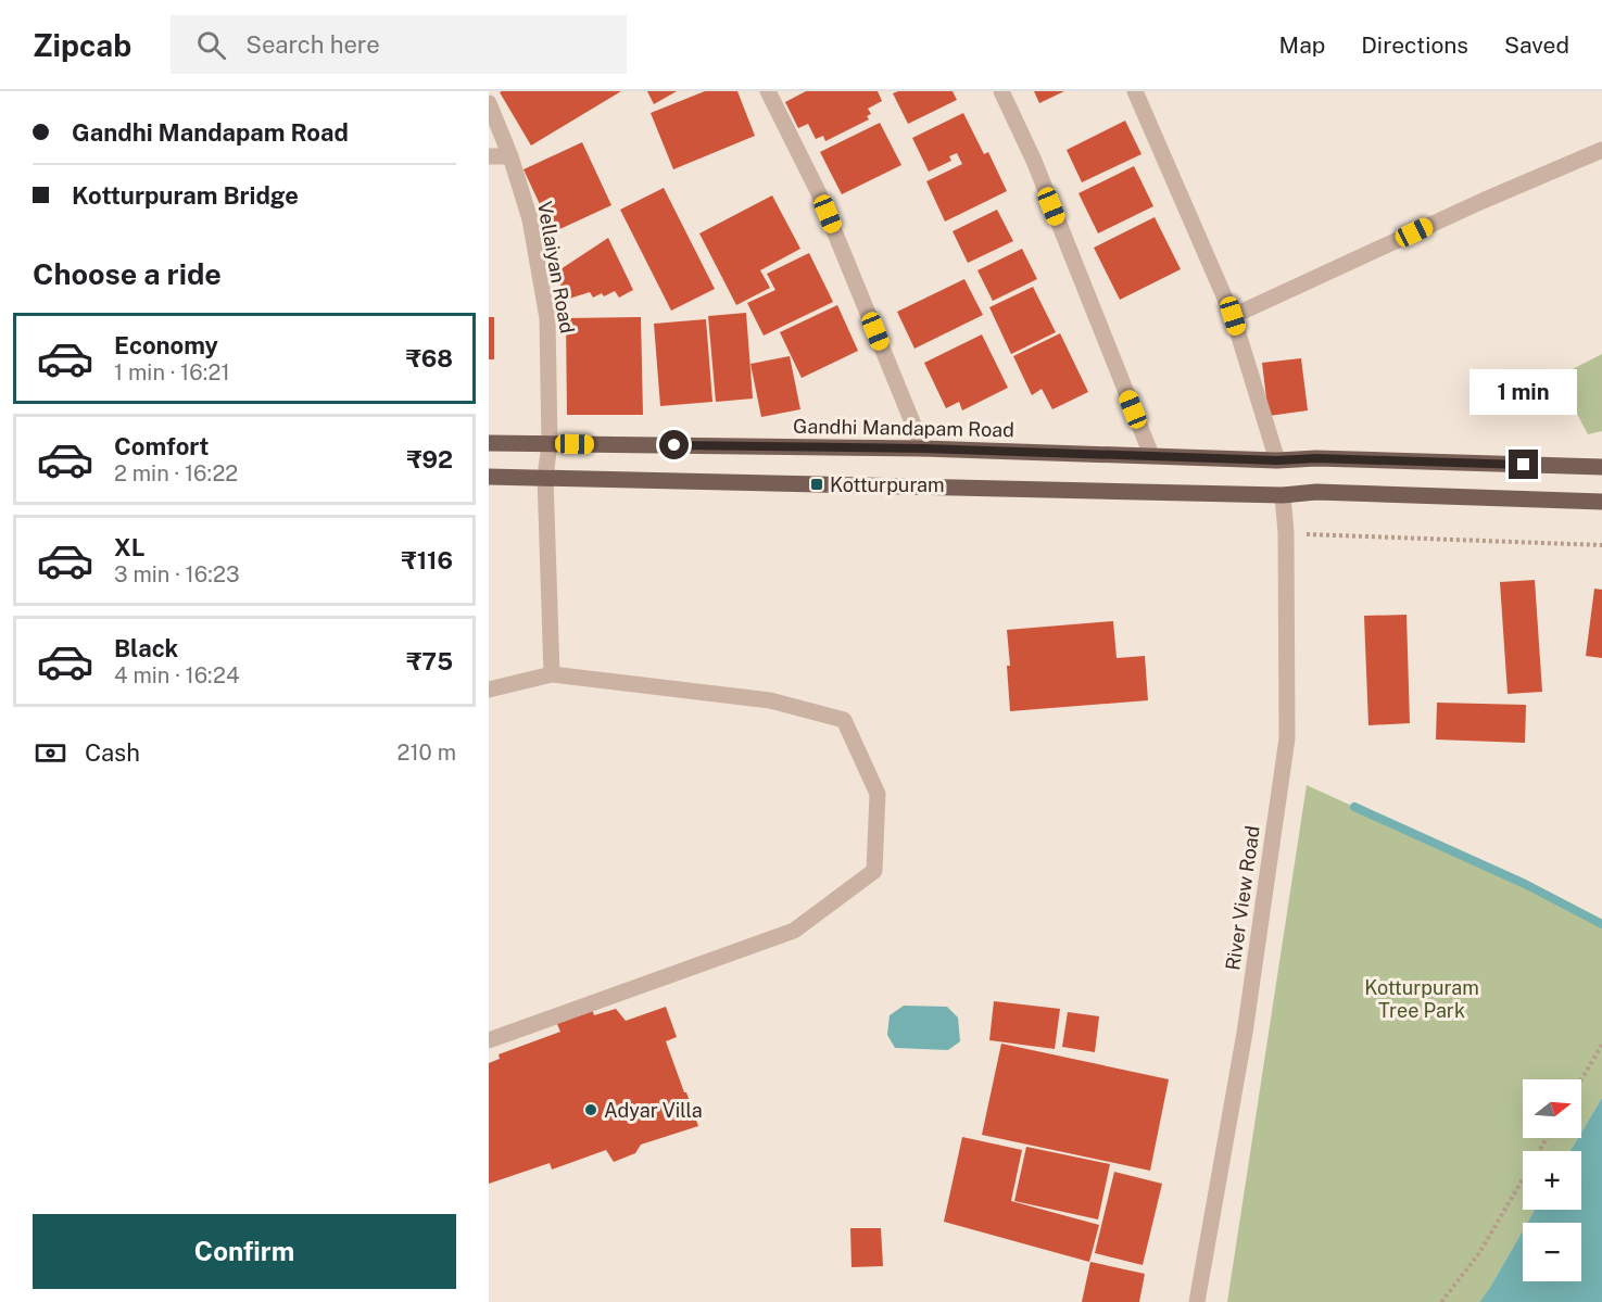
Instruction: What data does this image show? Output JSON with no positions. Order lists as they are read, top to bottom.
{
  "streets": {
    "main road": ["Gandhi Mandapam Road"],
    "street": ["Vellaiyan Road", "River View Road"]
  },
  "crossings": [
    ["Vellaiyan Road", "Gandhi Mandapam Road"]
  ],
  "parks": ["Kotturpuram Tree Park"],
  "places": {
    "transit": ["Kotturpuram"],
    "other": ["Adyar Villa"]
  },
  "north": "right",
  "page": {
    "header": "Zipcab",
    "search": "Search here",
    "nav": ["Map", "Directions", "Saved"],
    "banner": ["Gandhi Mandapam Road", "Kotturpuram Bridge"],
    "heading": "Choose a ride",
    "list": [
      {
        "name": "Economy",
        "note": "1 min · 16:21",
        "value": "₹68"
      },
      {
        "name": "Comfort",
        "note": "2 min · 16:22",
        "value": "₹92"
      },
      {
        "name": "XL",
        "note": "3 min · 16:23",
        "value": "₹116"
      },
      {
        "name": "Black",
        "note": "4 min · 16:24",
        "value": "₹75"
      }
    ],
    "bubble": "1 min",
    "pay": ["Cash", "210 m"],
    "map_buttons": ["+", "−"],
    "buttons": "Confirm"
  }
}
